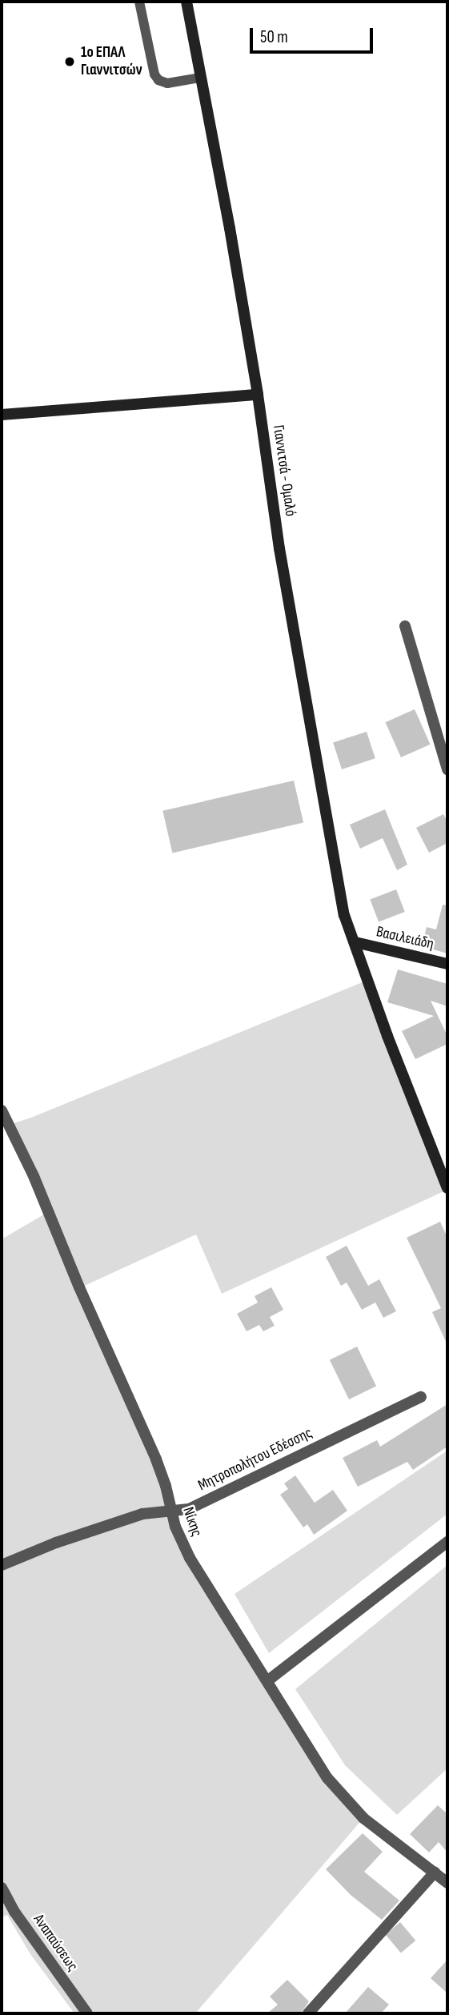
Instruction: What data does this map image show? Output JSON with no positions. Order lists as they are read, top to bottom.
{
  "streets": {
    "street": [
      "Γιαννιτσά - Ομαλό",
      "Βασιλειάδη",
      "Μητροπολήτου Εδέσσης",
      "Νίκης",
      "Αναπαύσεως"
    ]
  },
  "crossings": [
    ["Γιαννιτσά - Ομαλό", "Βασιλειάδη"],
    ["Μητροπολήτου Εδέσσης", "Νίκης"]
  ],
  "places": ["1ο ΕΠΑΛ Γιαννιτσών"],
  "scale_bar": "50 m"
}
